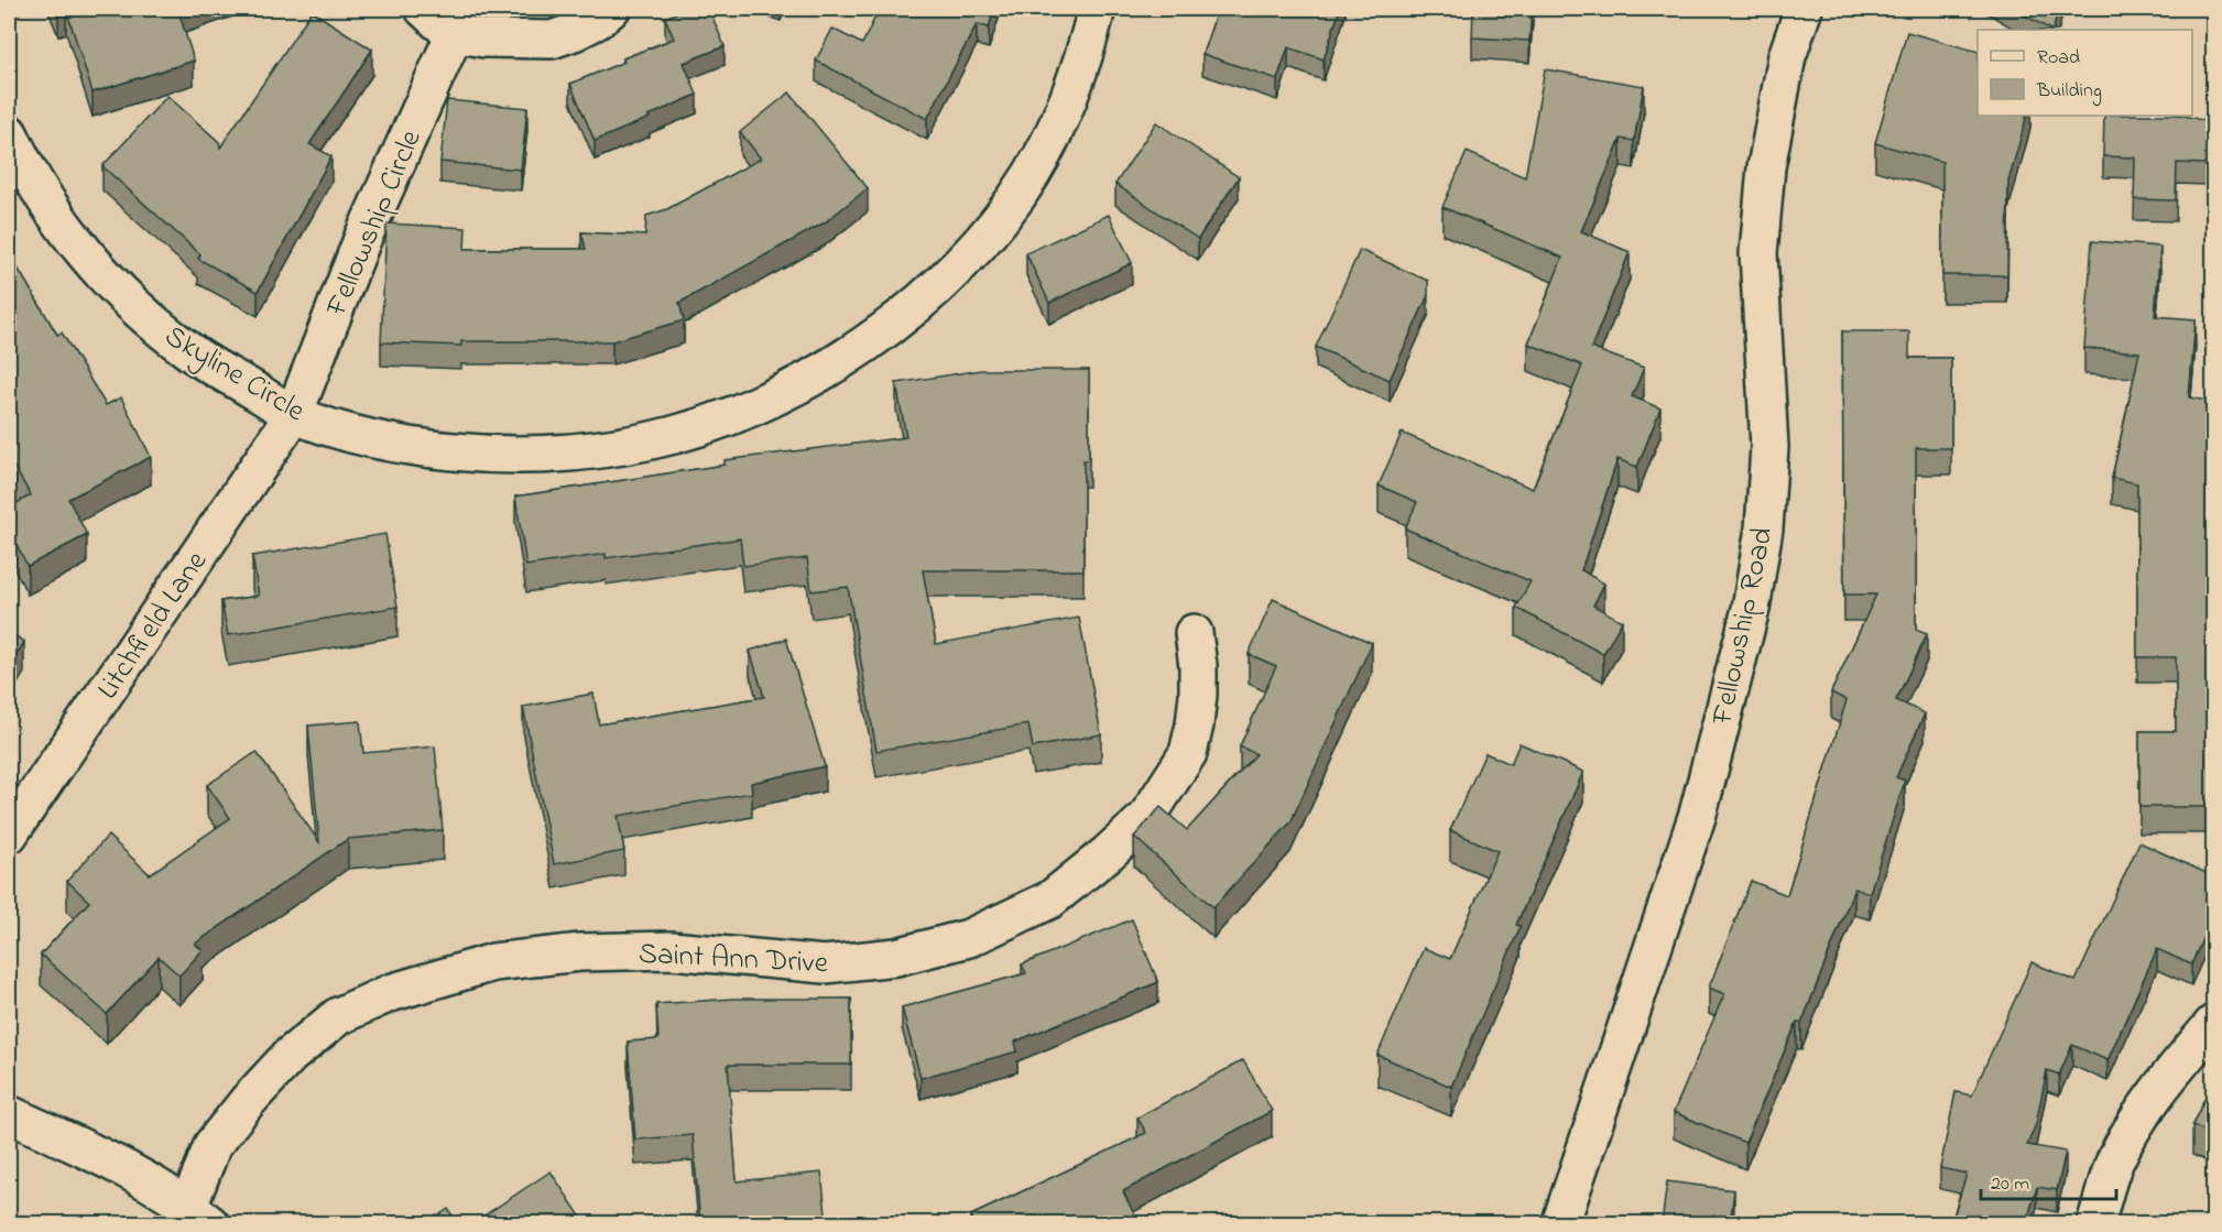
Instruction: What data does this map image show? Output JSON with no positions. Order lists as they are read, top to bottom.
{
  "streets": {
    "street": [
      "Fellowship Circle",
      "Skyline Circle",
      "Litchfield Lane",
      "Fellowship Road",
      "Saint Ann Drive"
    ]
  },
  "crossings": [
    ["Fellowship Circle", "Skyline Circle"],
    ["Fellowship Circle", "Litchfield Lane"],
    ["Skyline Circle", "Litchfield Lane"]
  ],
  "legend": ["Road", "Building"],
  "scale_bar": "20 m"
}
